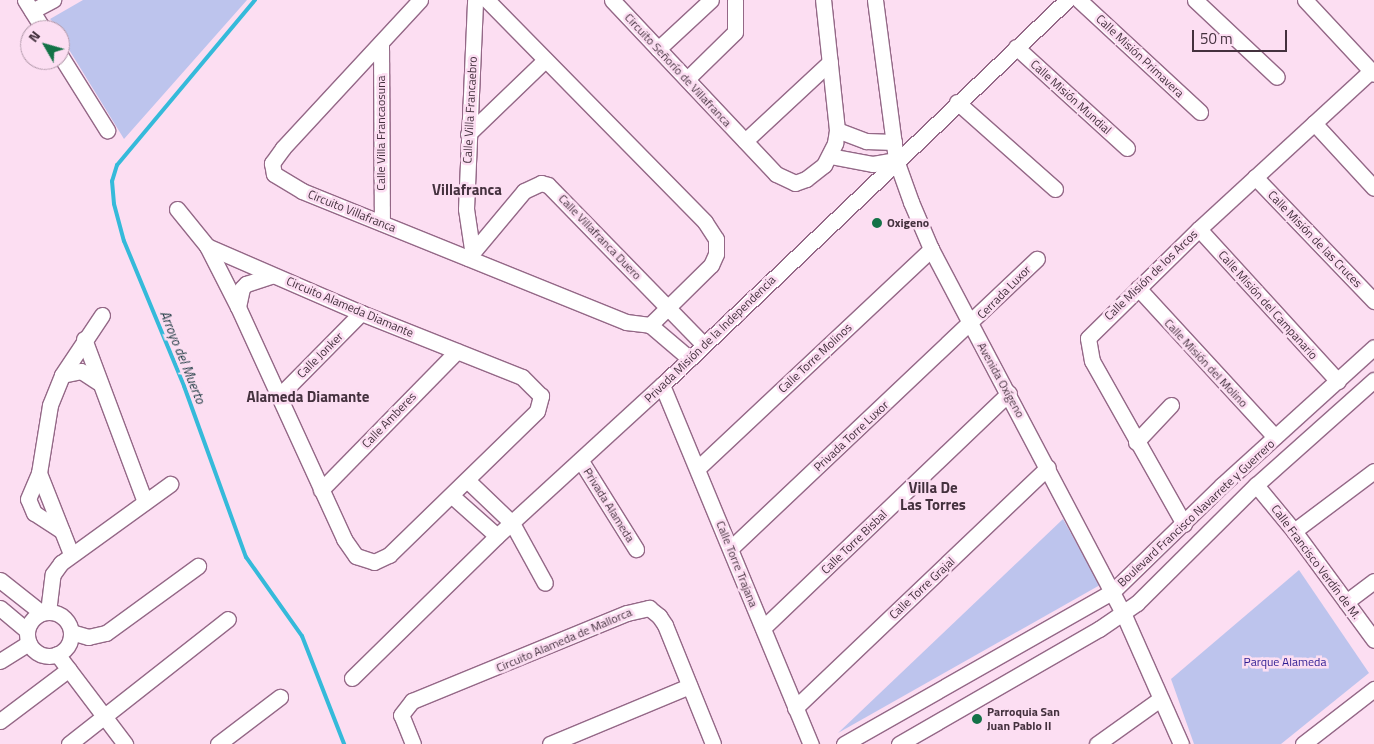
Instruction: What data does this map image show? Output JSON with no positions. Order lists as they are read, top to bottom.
{
  "streets": {
    "street": [
      "Calle Misión Primavera",
      "Circuito Señorío de Villafranca",
      "Calle Misión Mundial",
      "Calle Villa Francaebro",
      "Calle Villa Francaosuna",
      "Circuito Villafranca",
      "Calle Villafranca Duero",
      "Calle Misión de las Cruces",
      "Calle Misión de los Arcos",
      "Cerrada Luxor",
      "Calle Misión del Campanario",
      "Circuito Alameda Diamante",
      "Privada Misión de la Independencia",
      "Calle Jonker",
      "Calle Torre Molinos",
      "Calle Misión del Molino",
      "Avenida Oxígeno",
      "Calle Amberes",
      "Privada Torre Luxor",
      "Privada Alameda",
      "Boulevard Francisco Navarrete y Guerrero",
      "Calle Torre Bisbal",
      "Calle Francisco Verdín de M.",
      "Calle Torre Trajana",
      "Calle Torre Grajal",
      "Circuito Alameda de Mallorca"
    ]
  },
  "crossings": [
    ["Calle Misión Mundial", "Privada Misión de la Independencia"],
    ["Calle Villa Francaebro", "Circuito Villafranca"],
    ["Calle Villa Francaebro", "Calle Villafranca Duero"],
    ["Calle Villa Francaosuna", "Circuito Villafranca"],
    ["Circuito Villafranca", "Calle Villafranca Duero"],
    ["Calle Misión de las Cruces", "Calle Misión de los Arcos"],
    ["Calle Misión de los Arcos", "Calle Misión del Campanario"],
    ["Calle Misión de los Arcos", "Calle Misión del Molino"],
    ["Calle Misión de los Arcos", "Boulevard Francisco Navarrete y Guerrero"],
    ["Cerrada Luxor", "Avenida Oxígeno"],
    ["Cerrada Luxor", "Privada Torre Luxor"],
    ["Calle Misión del Campanario", "Boulevard Francisco Navarrete y Guerrero"],
    ["Circuito Alameda Diamante", "Calle Jonker"],
    ["Circuito Alameda Diamante", "Calle Amberes"],
    ["Privada Misión de la Independencia", "Avenida Oxígeno"],
    ["Privada Misión de la Independencia", "Privada Alameda"],
    ["Privada Misión de la Independencia", "Calle Torre Trajana"],
    ["Calle Torre Molinos", "Avenida Oxígeno"],
    ["Calle Torre Molinos", "Calle Torre Trajana"],
    ["Calle Misión del Molino", "Boulevard Francisco Navarrete y Guerrero"],
    ["Avenida Oxígeno", "Privada Torre Luxor"],
    ["Avenida Oxígeno", "Boulevard Francisco Navarrete y Guerrero"],
    ["Avenida Oxígeno", "Calle Torre Bisbal"],
    ["Avenida Oxígeno", "Calle Torre Grajal"],
    ["Privada Torre Luxor", "Calle Torre Trajana"],
    ["Boulevard Francisco Navarrete y Guerrero", "Calle Francisco Verdín de M."],
    ["Calle Torre Bisbal", "Calle Torre Trajana"],
    ["Calle Torre Trajana", "Calle Torre Grajal"]
  ],
  "districts": ["Villafranca", "Alameda Diamante", "Villa De Las Torres"],
  "water": ["Arroyo del Muerto"],
  "parks": ["Parque Alameda"],
  "places": ["Oxigeno", "Parroquia San Juan Pablo II"],
  "scale_bar": "50 m",
  "north": "top left"
}
